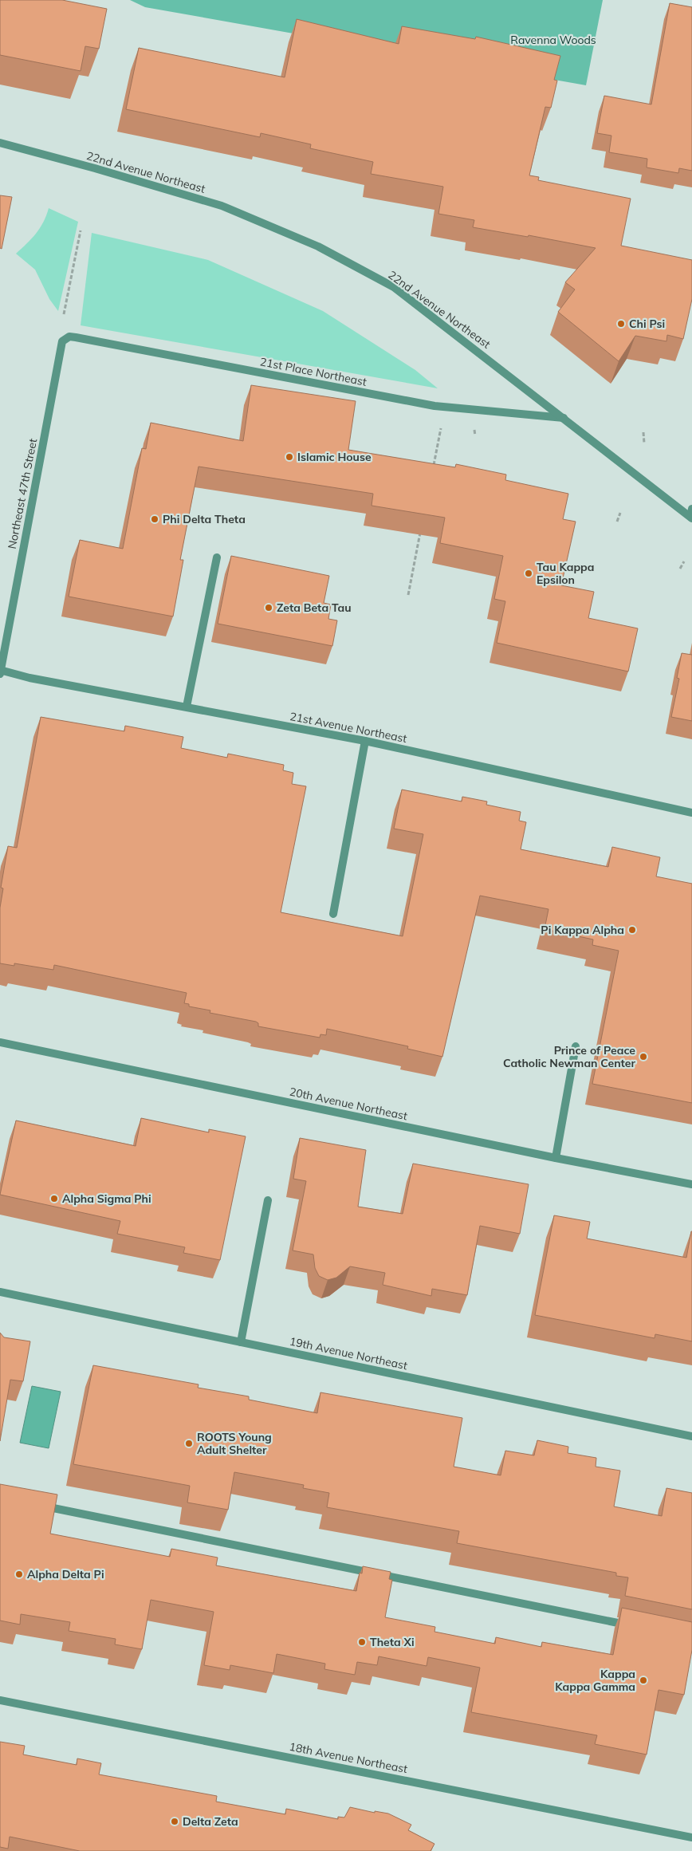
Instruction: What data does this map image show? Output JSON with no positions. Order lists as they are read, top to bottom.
{
  "streets": {
    "street": [
      "22nd Avenue Northeast",
      "21st Place Northeast",
      "Northeast 47th Street",
      "21st Avenue Northeast",
      "20th Avenue Northeast",
      "19th Avenue Northeast",
      "18th Avenue Northeast"
    ]
  },
  "crossings": [
    ["22nd Avenue Northeast", "21st Place Northeast"],
    ["21st Place Northeast", "Northeast 47th Street"],
    ["Northeast 47th Street", "21st Avenue Northeast"]
  ],
  "parks": ["Ravenna Woods"],
  "places": [
    "Chi Psi",
    "Islamic House",
    "Phi Delta Theta",
    "Tau Kappa Epsilon",
    "Zeta Beta Tau",
    "Pi Kappa Alpha",
    "Prince of Peace Catholic Newman Center",
    "Alpha Sigma Phi",
    "ROOTS Young Adult Shelter",
    "Alpha Delta Pi",
    "Theta Xi",
    "Kappa Kappa Gamma",
    "Delta Zeta"
  ]
}
